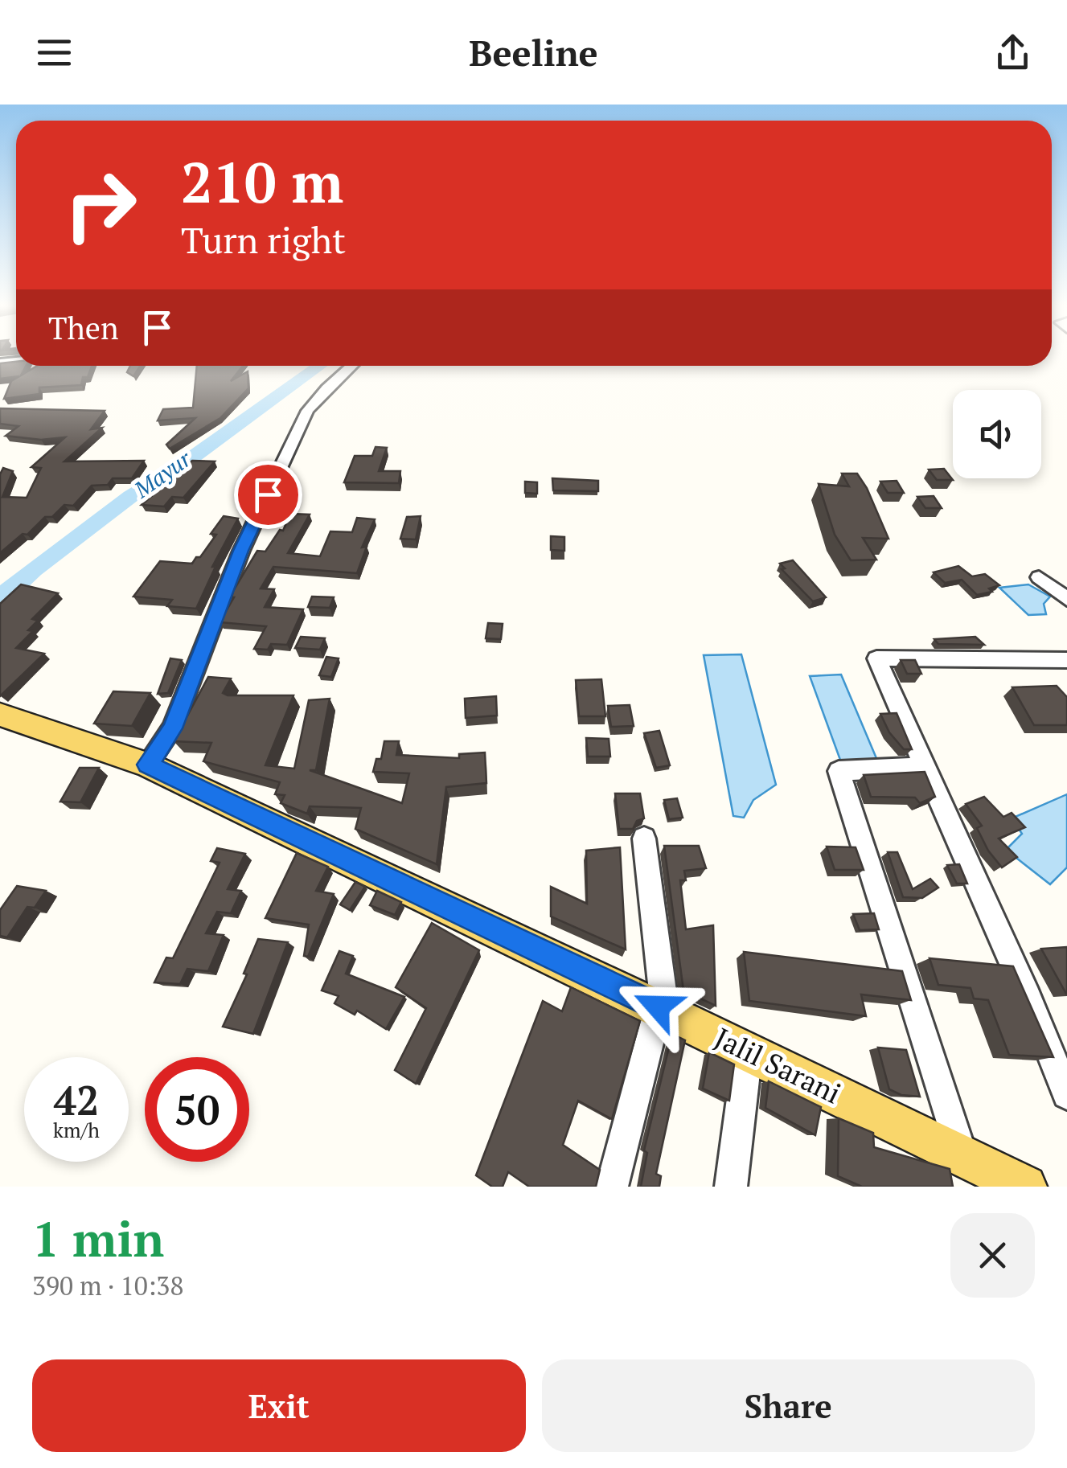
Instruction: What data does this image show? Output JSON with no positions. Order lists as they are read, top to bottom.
{
  "streets": {
    "main road": ["Jalil Sarani"]
  },
  "water": ["Mayur"],
  "page": {
    "header": "Beeline",
    "turn": ["210 m", "Turn right"],
    "then": "Then",
    "speed": "42 km/h",
    "limit": "50",
    "heading": ["1 min", "390 m · 10:38"],
    "buttons": ["Exit", "Share"]
  }
}
